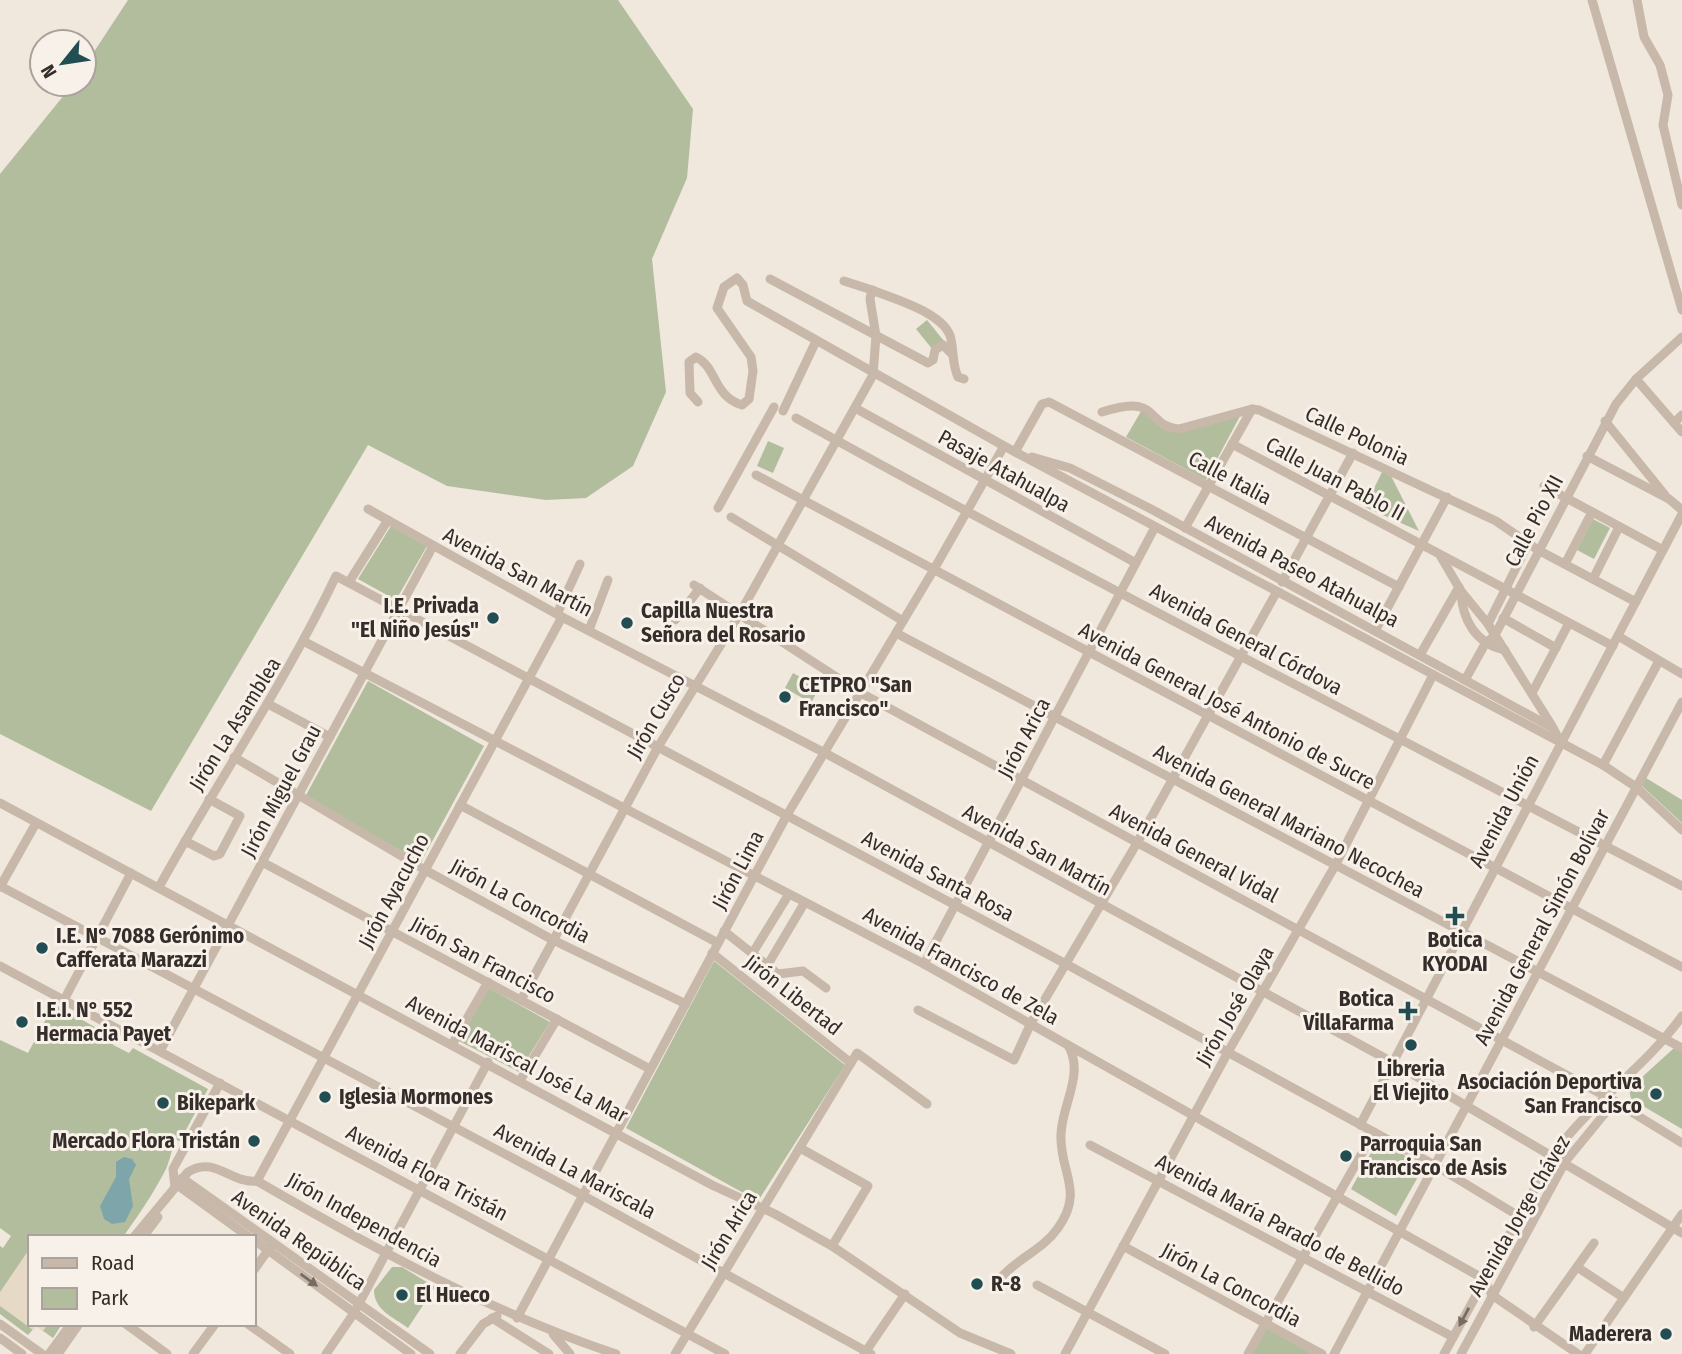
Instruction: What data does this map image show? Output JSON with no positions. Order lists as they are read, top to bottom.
{
  "streets": {
    "street": [
      "Calle Polonia",
      "Pasaje Atahualpa",
      "Calle Italia",
      "Calle Juan Pablo II",
      "Calle Pio XII",
      "Avenida Paseo Atahualpa",
      "Avenida San Martín",
      "Avenida General Córdova",
      "Avenida General José Antonio de Sucre",
      "Jirón Cusco",
      "Jirón La Asamblea",
      "Jirón Arica",
      "Jirón Miguel Grau",
      "Avenida Unión",
      "Avenida General Mariano Necochea",
      "Avenida General Vidal",
      "Jirón Lima",
      "Avenida Santa Rosa",
      "Jirón Ayacucho",
      "Jirón La Concordia",
      "Avenida General Simón Bolívar",
      "Jirón San Francisco",
      "Avenida Francisco de Zela",
      "Jirón Libertad",
      "Jirón José Olaya",
      "Avenida Mariscal José La Mar",
      "Avenida La Mariscala",
      "Avenida Flora Tristán",
      "Avenida Jorge Chávez",
      "Jirón Independencia",
      "Avenida María Parado de Bellido",
      "Avenida República"
    ]
  },
  "crossings": [
    ["Calle Polonia", "Calle Pio XII"],
    ["Calle Polonia", "Avenida Unión"],
    ["Pasaje Atahualpa", "Jirón Cusco"],
    ["Pasaje Atahualpa", "Jirón Arica"],
    ["Pasaje Atahualpa", "Jirón Lima"],
    ["Calle Italia", "Avenida Paseo Atahualpa"],
    ["Calle Juan Pablo II", "Calle Pio XII"],
    ["Calle Juan Pablo II", "Avenida Unión"],
    ["Calle Pio XII", "Avenida Paseo Atahualpa"],
    ["Avenida Paseo Atahualpa", "Jirón Cusco"],
    ["Avenida Paseo Atahualpa", "Jirón Arica"],
    ["Avenida Paseo Atahualpa", "Avenida Unión"],
    ["Avenida Paseo Atahualpa", "Jirón Lima"],
    ["Avenida Paseo Atahualpa", "Avenida General Simón Bolívar"],
    ["Avenida Paseo Atahualpa", "Jirón José Olaya"],
    ["Avenida San Martín", "Jirón Cusco"],
    ["Avenida San Martín", "Jirón Arica"],
    ["Avenida San Martín", "Jirón Miguel Grau"],
    ["Avenida San Martín", "Avenida Unión"],
    ["Avenida San Martín", "Jirón Lima"],
    ["Avenida San Martín", "Jirón Ayacucho"],
    ["Avenida San Martín", "Avenida General Simón Bolívar"],
    ["Avenida San Martín", "Jirón José Olaya"],
    ["Avenida San Martín", "Avenida Jorge Chávez"],
    ["Avenida General Córdova", "Jirón Cusco"],
    ["Avenida General Córdova", "Jirón Arica"],
    ["Avenida General Córdova", "Avenida Unión"],
    ["Avenida General Córdova", "Jirón Lima"],
    ["Avenida General Córdova", "Avenida General Simón Bolívar"],
    ["Avenida General Córdova", "Jirón José Olaya"],
    ["Avenida General José Antonio de Sucre", "Jirón Cusco"],
    ["Avenida General José Antonio de Sucre", "Jirón Arica"],
    ["Avenida General José Antonio de Sucre", "Avenida Unión"],
    ["Avenida General José Antonio de Sucre", "Jirón Lima"],
    ["Avenida General José Antonio de Sucre", "Avenida General Simón Bolívar"],
    ["Avenida General José Antonio de Sucre", "Jirón José Olaya"],
    ["Jirón Cusco", "Avenida General Vidal"],
    ["Jirón Cusco", "Avenida Santa Rosa"],
    ["Jirón Cusco", "Jirón La Concordia"],
    ["Jirón Cusco", "Jirón San Francisco"],
    ["Jirón Cusco", "Avenida Francisco de Zela"],
    ["Jirón La Asamblea", "Avenida Santa Rosa"],
    ["Jirón La Asamblea", "Jirón La Concordia"],
    ["Jirón La Asamblea", "Avenida Francisco de Zela"],
    ["Jirón La Asamblea", "Avenida Mariscal José La Mar"],
    ["Jirón Arica", "Avenida General Mariano Necochea"],
    ["Jirón Arica", "Avenida General Vidal"],
    ["Jirón Arica", "Avenida Santa Rosa"],
    ["Jirón Arica", "Avenida Francisco de Zela"],
    ["Jirón Arica", "Jirón Libertad"],
    ["Jirón Arica", "Avenida Mariscal José La Mar"],
    ["Jirón Arica", "Avenida La Mariscala"],
    ["Jirón Arica", "Avenida Flora Tristán"],
    ["Jirón Miguel Grau", "Avenida Santa Rosa"],
    ["Jirón Miguel Grau", "Jirón La Concordia"],
    ["Jirón Miguel Grau", "Jirón San Francisco"],
    ["Jirón Miguel Grau", "Avenida Francisco de Zela"],
    ["Jirón Miguel Grau", "Avenida Mariscal José La Mar"],
    ["Jirón Miguel Grau", "Avenida La Mariscala"],
    ["Jirón Miguel Grau", "Avenida Flora Tristán"],
    ["Avenida Unión", "Avenida General Mariano Necochea"],
    ["Avenida Unión", "Avenida General Vidal"],
    ["Avenida Unión", "Avenida Santa Rosa"],
    ["Avenida General Mariano Necochea", "Jirón Lima"],
    ["Avenida General Mariano Necochea", "Avenida General Simón Bolívar"],
    ["Avenida General Mariano Necochea", "Jirón José Olaya"],
    ["Avenida General Mariano Necochea", "Avenida Jorge Chávez"],
    ["Avenida General Vidal", "Jirón Lima"],
    ["Avenida General Vidal", "Avenida General Simón Bolívar"],
    ["Avenida General Vidal", "Jirón José Olaya"],
    ["Avenida General Vidal", "Avenida Jorge Chávez"],
    ["Jirón Lima", "Avenida Santa Rosa"],
    ["Jirón Lima", "Jirón La Concordia"],
    ["Jirón Lima", "Jirón San Francisco"],
    ["Jirón Lima", "Avenida Francisco de Zela"],
    ["Jirón Lima", "Jirón Libertad"],
    ["Jirón Lima", "Avenida Mariscal José La Mar"],
    ["Jirón Lima", "Avenida La Mariscala"],
    ["Jirón Lima", "Avenida Flora Tristán"],
    ["Jirón Lima", "Jirón Independencia"],
    ["Avenida Santa Rosa", "Jirón Ayacucho"],
    ["Avenida Santa Rosa", "Avenida General Simón Bolívar"],
    ["Avenida Santa Rosa", "Jirón José Olaya"],
    ["Avenida Santa Rosa", "Avenida Jorge Chávez"],
    ["Jirón Ayacucho", "Jirón La Concordia"],
    ["Jirón Ayacucho", "Jirón San Francisco"],
    ["Jirón Ayacucho", "Avenida Francisco de Zela"],
    ["Jirón Ayacucho", "Avenida Mariscal José La Mar"],
    ["Jirón Ayacucho", "Avenida La Mariscala"],
    ["Jirón Ayacucho", "Avenida Flora Tristán"],
    ["Jirón Ayacucho", "Jirón Independencia"],
    ["Jirón La Concordia", "Jirón José Olaya"],
    ["Avenida General Simón Bolívar", "Avenida Francisco de Zela"],
    ["Avenida General Simón Bolívar", "Avenida María Parado de Bellido"],
    ["Avenida Francisco de Zela", "Jirón José Olaya"],
    ["Avenida Francisco de Zela", "Avenida Jorge Chávez"],
    ["Jirón José Olaya", "Avenida María Parado de Bellido"],
    ["Avenida Jorge Chávez", "Avenida María Parado de Bellido"],
    ["Jirón Independencia", "Avenida República"]
  ],
  "places": {
    "other": [
      "I.E. Privada \"El Niño Jesús\"",
      "Capilla Nuestra Señora del Rosario",
      "CETPRO \"San Francisco\"",
      "I.E. N° 7088 Gerónimo Cafferata Marazzi",
      "I.E.I. N° 552 Hermacia Payet",
      "Libreria El Viejito",
      "Asociación Deportiva San Francisco",
      "Iglesia Mormones",
      "Bikepark",
      "Mercado Flora Tristán",
      "Parroquia San Francisco de Asis",
      "R-8",
      "El Hueco",
      "Maderera"
    ],
    "health": ["Botica KYODAI", "Botica VillaFarma"]
  },
  "legend": ["Road", "Park"],
  "north": "bottom left"
}
